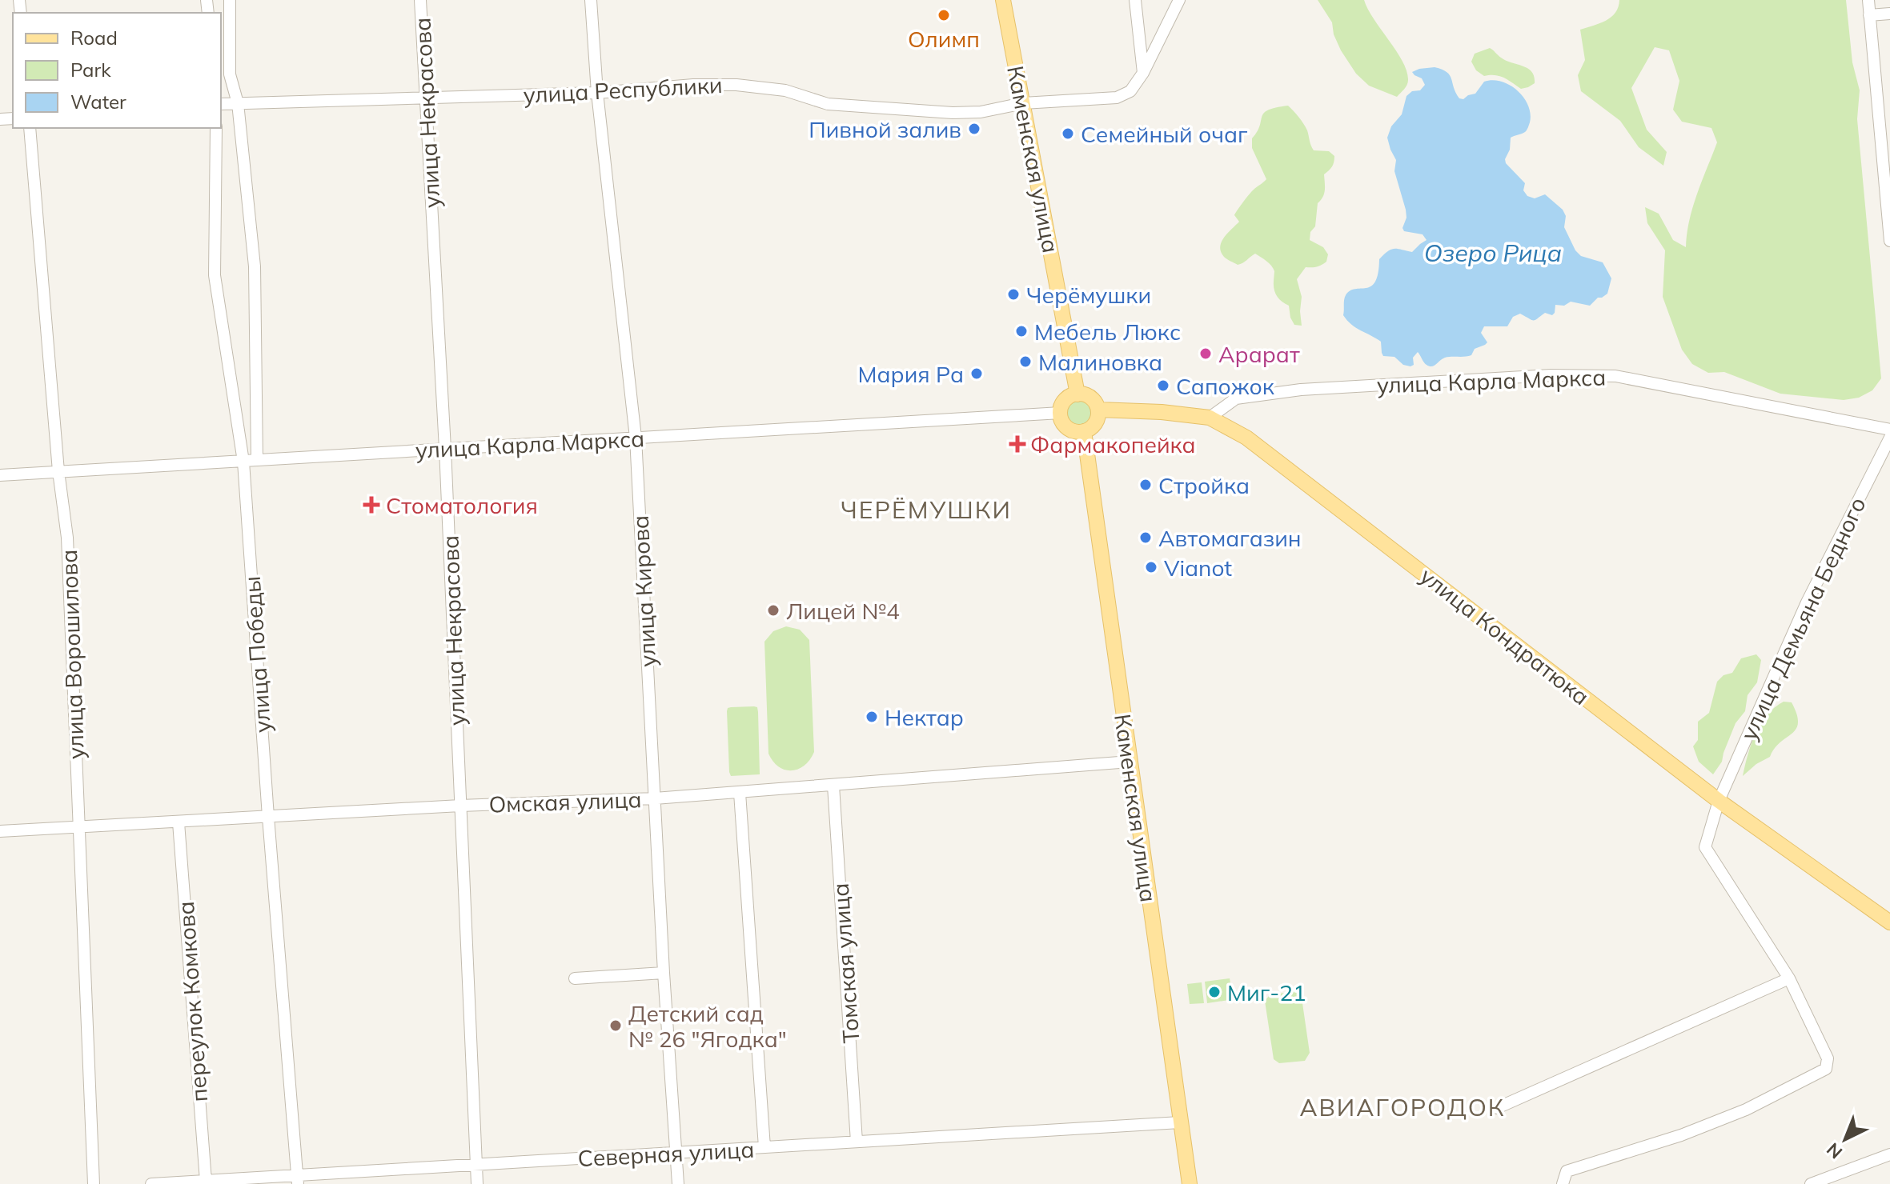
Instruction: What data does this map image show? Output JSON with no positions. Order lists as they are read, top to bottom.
{
  "streets": {
    "main road": ["Каменская улица", "улица Кондратюка"],
    "street": [
      "улица Республики",
      "улица Некрасова",
      "улица Карла Маркса",
      "улица Кирова",
      "улица Демьяна Бедного",
      "улица Ворошилова",
      "улица Победы",
      "Омская улица",
      "Томская улица",
      "переулок Комкова",
      "Северная улица"
    ]
  },
  "crossings": [
    ["улица Республики", "улица Некрасова"],
    ["улица Республики", "Каменская улица"],
    ["улица Республики", "улица Кирова"],
    ["улица Некрасова", "улица Карла Маркса"],
    ["улица Некрасова", "Омская улица"],
    ["улица Некрасова", "Северная улица"],
    ["Каменская улица", "улица Карла Маркса"],
    ["Каменская улица", "улица Кондратюка"],
    ["Каменская улица", "Омская улица"],
    ["Каменская улица", "Северная улица"],
    ["улица Карла Маркса", "улица Кирова"],
    ["улица Карла Маркса", "улица Кондратюка"],
    ["улица Карла Маркса", "улица Ворошилова"],
    ["улица Карла Маркса", "улица Победы"],
    ["улица Кирова", "Омская улица"],
    ["улица Кирова", "Северная улица"],
    ["улица Демьяна Бедного", "улица Кондратюка"],
    ["улица Ворошилова", "Омская улица"],
    ["улица Победы", "Омская улица"],
    ["улица Победы", "Северная улица"],
    ["Омская улица", "Томская улица"],
    ["Омская улица", "переулок Комкова"],
    ["Томская улица", "Северная улица"],
    ["переулок Комкова", "Северная улица"]
  ],
  "districts": ["ЧЕРЁМУШКИ", "АВИАГОРОДОК"],
  "water": ["Озеро Рица"],
  "places": {
    "other": [
      "Олимп",
      "Пивной залив",
      "Семейный очаг",
      "Черёмушки",
      "Мебель Люкс",
      "Арарат",
      "Малиновка",
      "Мария Ра",
      "Сапожок",
      "Стройка",
      "Автомагазин",
      "Vianot",
      "Лицей №4",
      "Нектар",
      "Миг-21",
      "Детский сад № 26 \"Ягодка\""
    ],
    "health": ["Фармакопейка", "Стоматология"]
  },
  "legend": ["Road", "Park", "Water"],
  "north": "bottom left"
}
